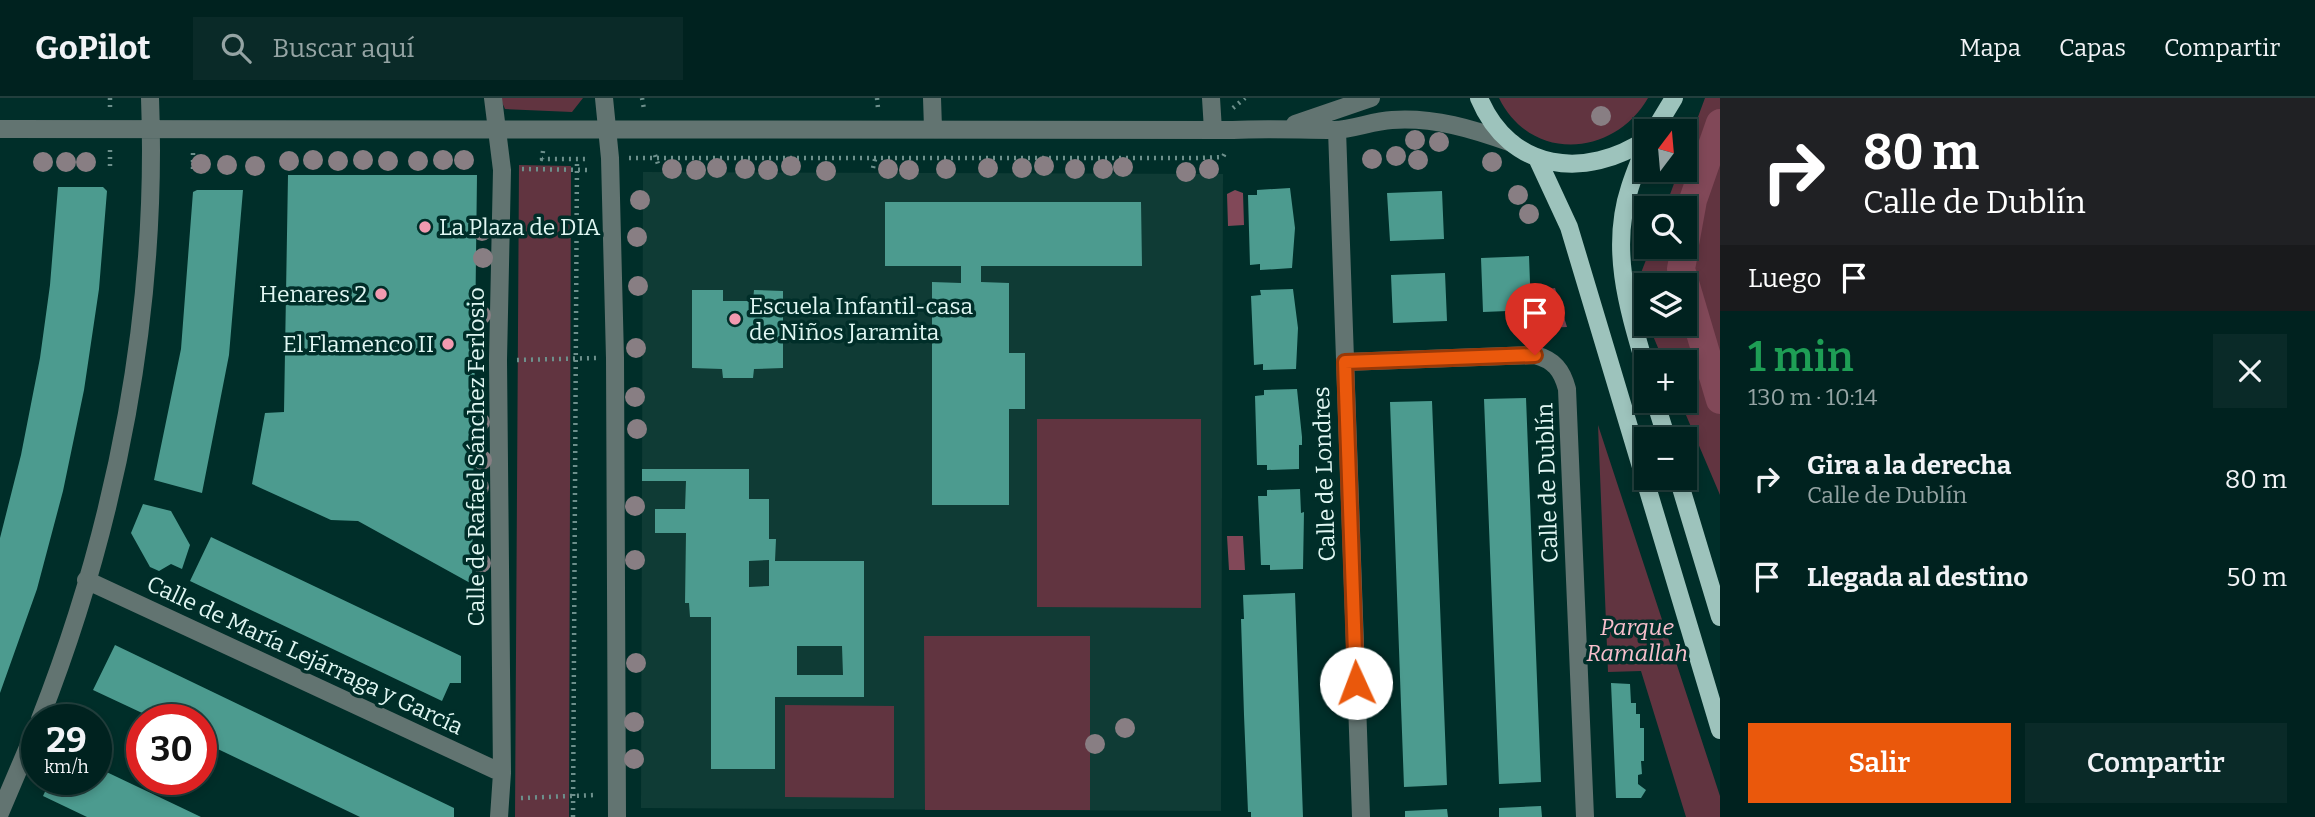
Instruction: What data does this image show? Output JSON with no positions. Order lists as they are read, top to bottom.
{
  "streets": {
    "street": [
      "Calle de Rafael Sánchez Ferlosio",
      "Calle de Londres",
      "Calle de Dublín",
      "Calle de María Lejárraga y García"
    ]
  },
  "crossings": [
    ["Calle de Rafael Sánchez Ferlosio", "Calle de María Lejárraga y García"],
    ["Calle de Londres", "Calle de Dublín"]
  ],
  "parks": ["Parque Ramallah"],
  "places": [
    "La Plaza de DIA",
    "Henares 2",
    "Escuela Infantil-casa de Niños Jaramita",
    "El Flamenco II"
  ],
  "north": "top",
  "page": {
    "header": "GoPilot",
    "search": "Buscar aquí",
    "nav": ["Mapa", "Capas", "Compartir"],
    "turn": ["80 m", "Calle de Dublín"],
    "map_buttons": ["+", "−"],
    "then": "Luego",
    "heading": ["1 min", "130 m · 10:14"],
    "list": [
      {
        "name": "Gira a la derecha",
        "note": "Calle de Dublín",
        "value": "80 m"
      },
      {
        "name": "Llegada al destino",
        "value": "50 m"
      }
    ],
    "speed": "29 km/h",
    "limit": "30",
    "buttons": ["Salir", "Compartir"]
  }
}
